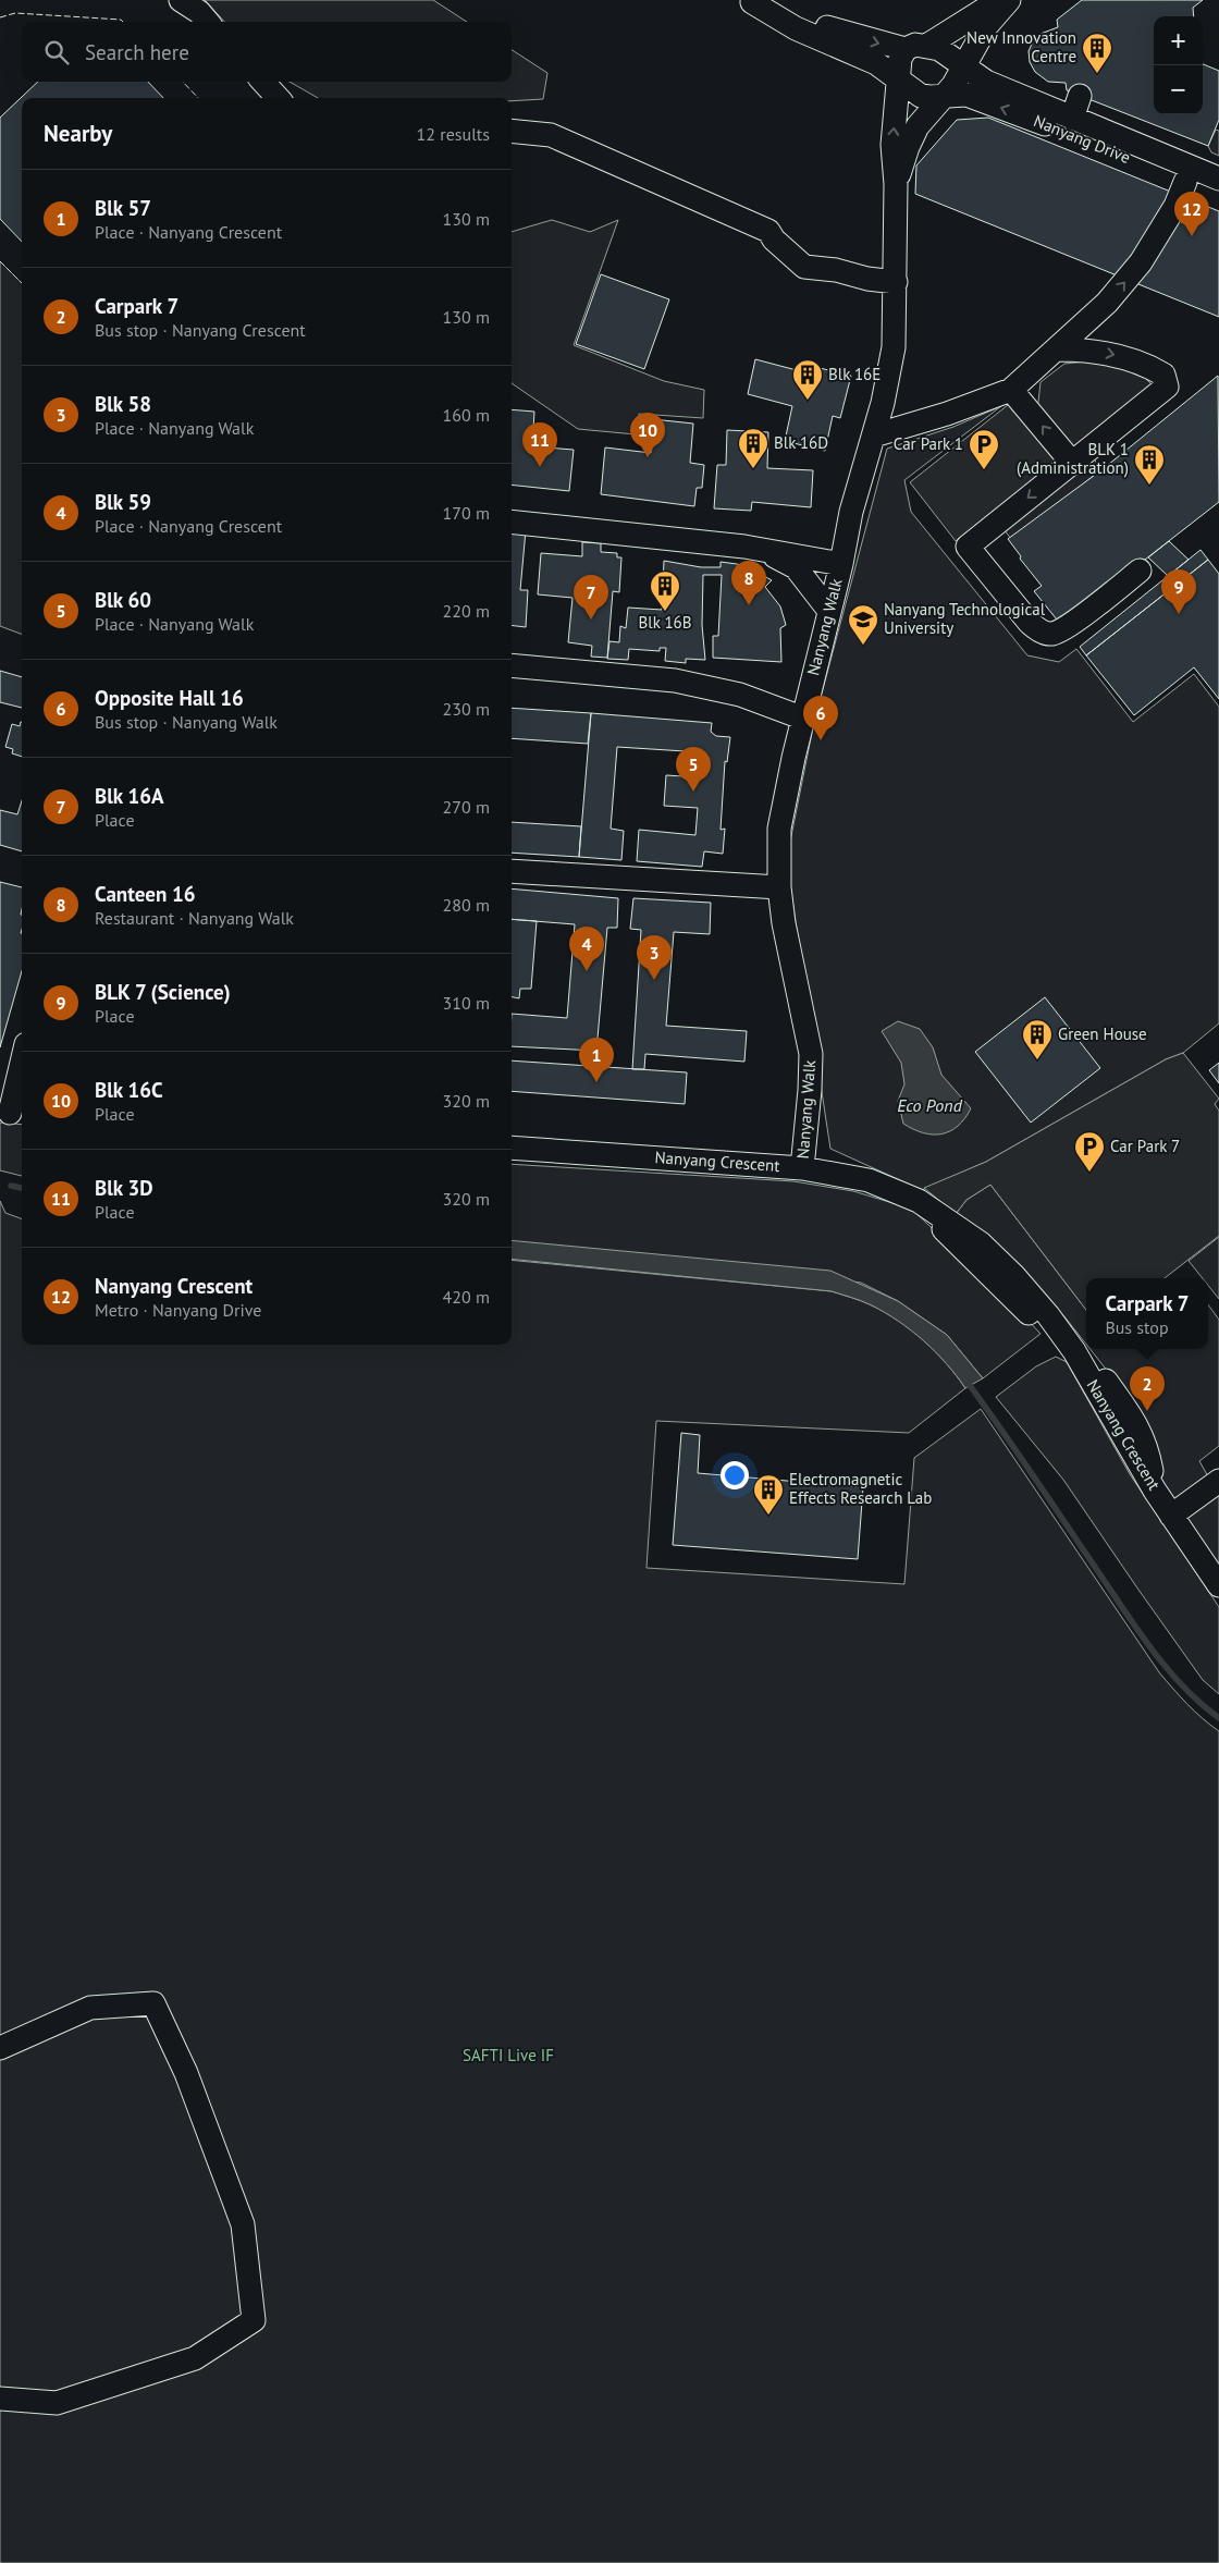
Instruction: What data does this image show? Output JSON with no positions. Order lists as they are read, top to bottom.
{
  "streets": {
    "street": ["Nanyang Drive", "Nanyang Walk", "Nanyang Crescent"]
  },
  "crossings": [
    ["Nanyang Drive", "Nanyang Walk"],
    ["Nanyang Walk", "Nanyang Crescent"]
  ],
  "water": ["Eco Pond"],
  "parks": ["SAFTI Live IF"],
  "places": {
    "building": [
      "New Innovation Centre",
      "Blk 16E",
      "Blk 16D",
      "BLK 1 (Administration)",
      "Blk 16B",
      "Green House",
      "Electromagnetic Effects Research Lab"
    ],
    "parking": ["Car Park 1", "Car Park 7"],
    "school or university": ["Nanyang Technological University"]
  },
  "page": {
    "map_buttons": ["+", "−"],
    "search": "Search here",
    "heading": ["Nearby", "12 results"],
    "list": [
      {
        "mark": "1",
        "name": "Blk 57",
        "note": "Place · Nanyang Crescent",
        "value": "130 m"
      },
      {
        "mark": "2",
        "name": "Carpark 7",
        "note": "Bus stop · Nanyang Crescent",
        "value": "130 m"
      },
      {
        "mark": "3",
        "name": "Blk 58",
        "note": "Place · Nanyang Walk",
        "value": "160 m"
      },
      {
        "mark": "4",
        "name": "Blk 59",
        "note": "Place · Nanyang Crescent",
        "value": "170 m"
      },
      {
        "mark": "5",
        "name": "Blk 60",
        "note": "Place · Nanyang Walk",
        "value": "220 m"
      },
      {
        "mark": "6",
        "name": "Opposite Hall 16",
        "note": "Bus stop · Nanyang Walk",
        "value": "230 m"
      },
      {
        "mark": "7",
        "name": "Blk 16A",
        "note": "Place",
        "value": "270 m"
      },
      {
        "mark": "8",
        "name": "Canteen 16",
        "note": "Restaurant · Nanyang Walk",
        "value": "280 m"
      },
      {
        "mark": "9",
        "name": "BLK 7 (Science)",
        "note": "Place",
        "value": "310 m"
      },
      {
        "mark": "10",
        "name": "Blk 16C",
        "note": "Place",
        "value": "320 m"
      },
      {
        "mark": "11",
        "name": "Blk 3D",
        "note": "Place",
        "value": "320 m"
      },
      {
        "mark": "12",
        "name": "Nanyang Crescent",
        "note": "Metro · Nanyang Drive",
        "value": "420 m"
      }
    ],
    "pins": [
      "12",
      "10",
      "11",
      "8",
      "9",
      "7",
      "6",
      "5",
      "4",
      "3",
      "1",
      "2"
    ],
    "popup": ["Carpark 7", "Bus stop"]
  }
}
